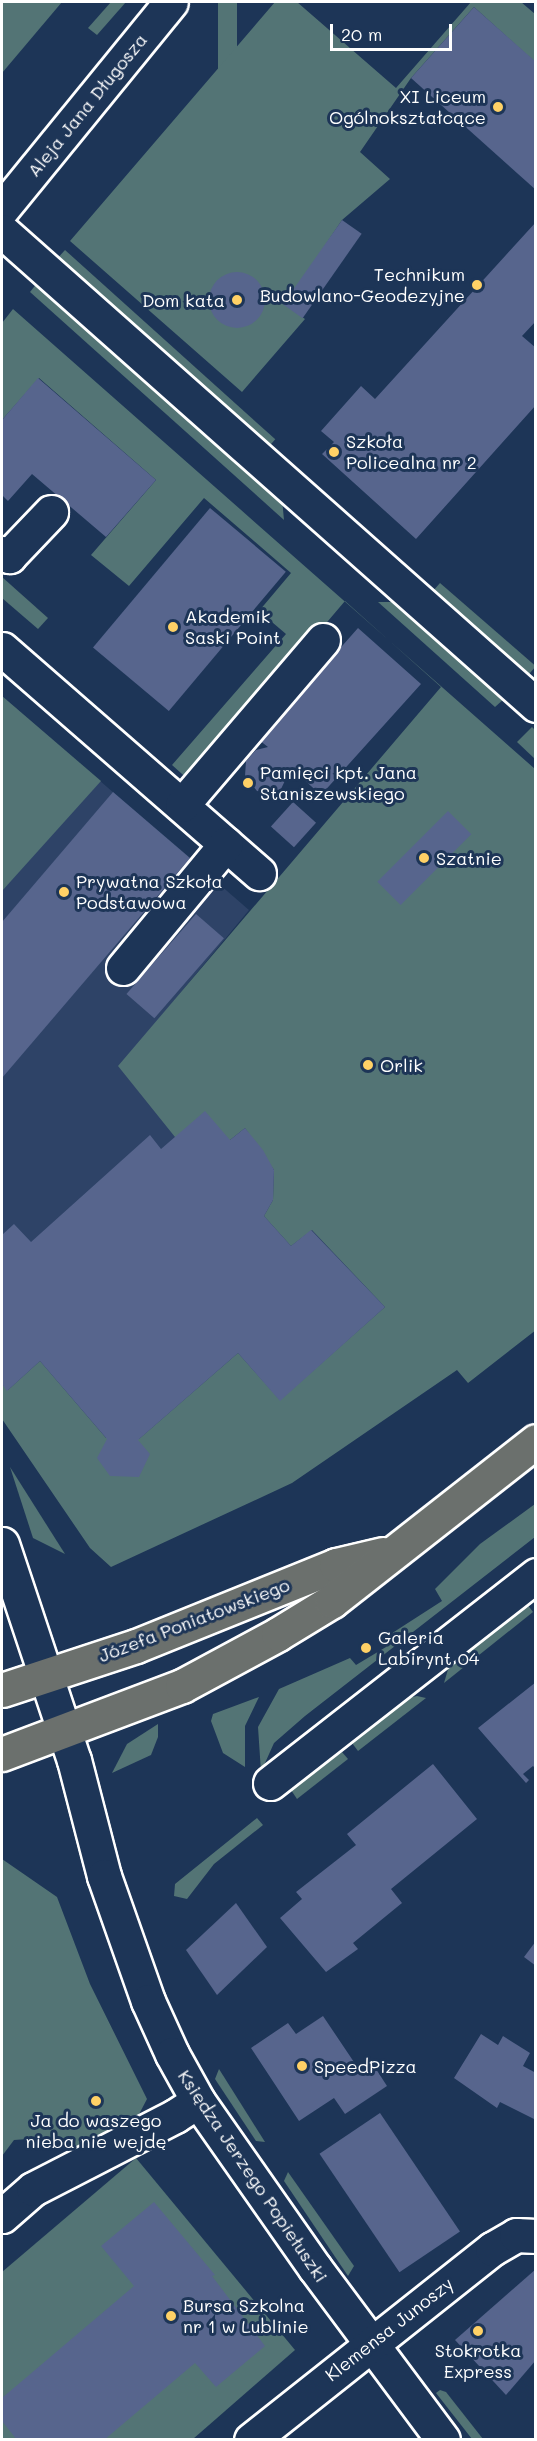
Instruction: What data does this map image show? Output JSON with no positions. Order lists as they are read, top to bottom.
{
  "streets": {
    "main road": ["Józefa Poniatowskiego"],
    "street": ["Aleja Jana Długosza", "Księdza Jerzego Popiełuszki", "Klemensa Junoszy"]
  },
  "crossings": [
    ["Józefa Poniatowskiego", "Księdza Jerzego Popiełuszki"],
    ["Księdza Jerzego Popiełuszki", "Klemensa Junoszy"]
  ],
  "places": [
    "XI Liceum Ogólnokształcące",
    "Technikum Budowlano-Geodezyjne",
    "Dom kata",
    "Szkoła Policealna nr 2",
    "Akademik Saski Point",
    "Pamięci kpt. Jana Staniszewskiego",
    "Szatnie",
    "Prywatna Szkoła Podstawowa",
    "Orlik",
    "Galeria Labirynt 04",
    "SpeedPizza",
    "Ja do waszego nieba nie wejdę",
    "Bursa Szkolna nr 1 w Lublinie",
    "Stokrotka Express"
  ],
  "scale_bar": "20 m"
}
